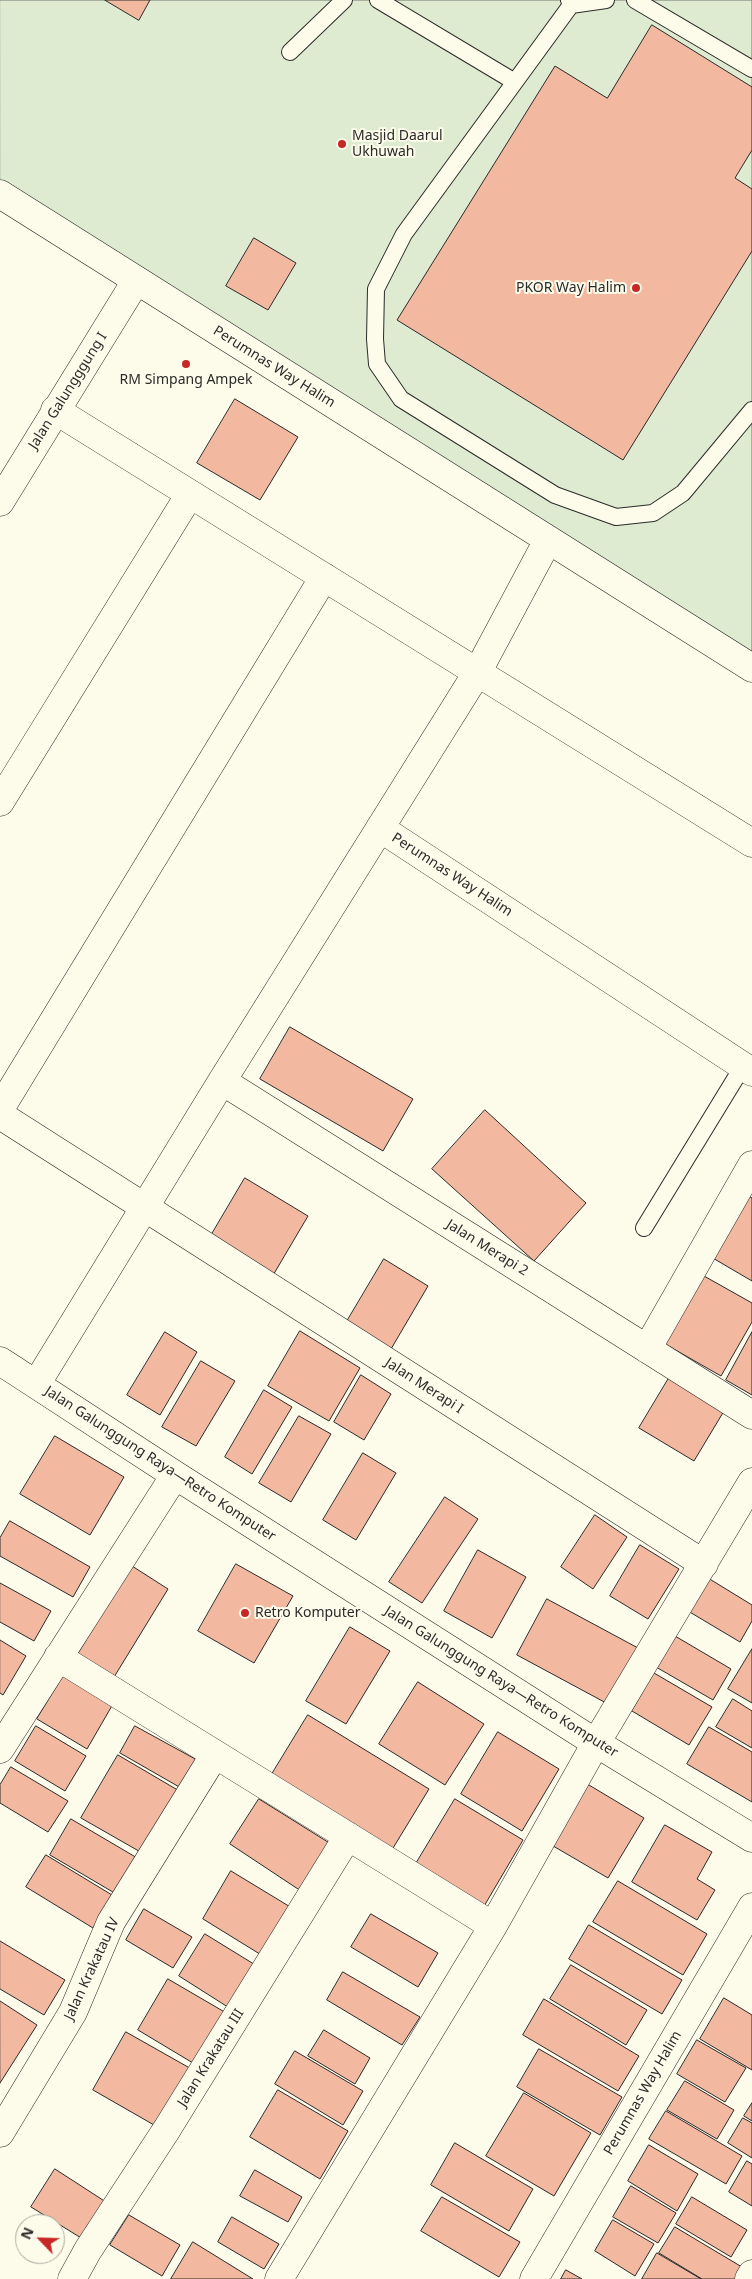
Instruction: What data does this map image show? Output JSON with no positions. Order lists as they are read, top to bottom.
{
  "streets": {
    "street": [
      "Perumnas Way Halim",
      "Jalan Galungggung I",
      "Jalan Merapi 2",
      "Jalan Merapi I",
      "Jalan Galunggung Raya—Retro Komputer",
      "Jalan Krakatau IV",
      "Jalan Krakatau III"
    ]
  },
  "crossings": [
    ["Perumnas Way Halim", "Jalan Galungggung I"]
  ],
  "places": [
    "Masjid Daarul Ukhuwah",
    "PKOR Way Halim",
    "RM Simpang Ampek",
    "Retro Komputer"
  ],
  "north": "top left"
}
